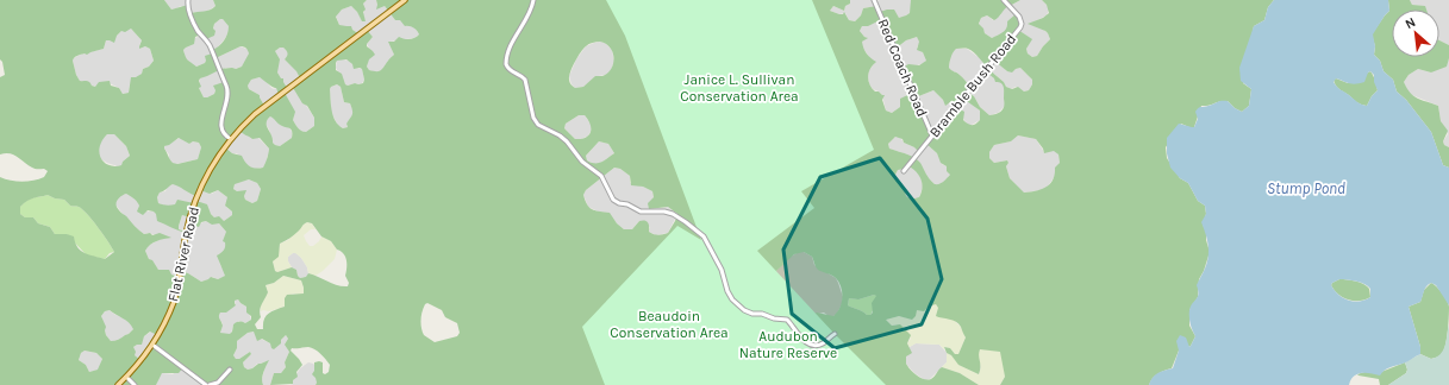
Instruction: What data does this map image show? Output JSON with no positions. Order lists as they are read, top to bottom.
{
  "streets": {
    "main road": ["Flat River Road"],
    "street": ["Red Coach Road", "Bramble Bush Road"]
  },
  "crossings": [
    ["Red Coach Road", "Bramble Bush Road"]
  ],
  "water": ["Stump Pond"],
  "parks": ["Janice L. Sullivan Conservation Area", "Beaudoin Conservation Area", "Audubon Nature Reserve"],
  "north": "top left"
}
